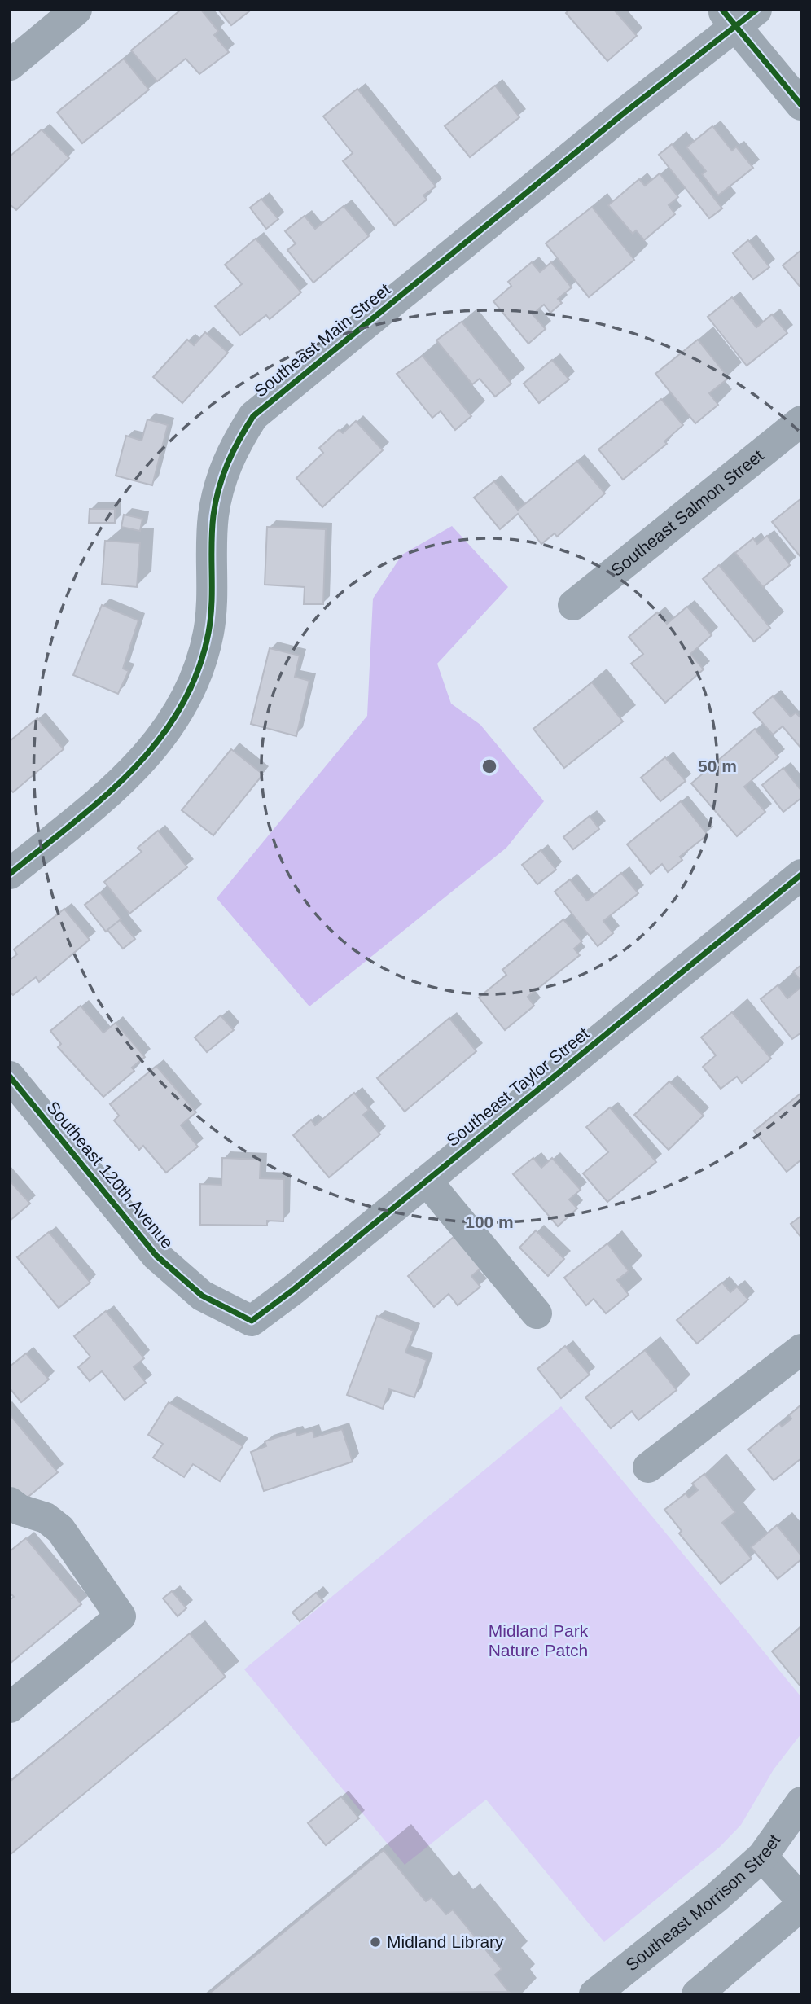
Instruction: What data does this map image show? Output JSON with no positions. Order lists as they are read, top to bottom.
{
  "streets": {
    "street": [
      "Southeast Main Street",
      "Southeast Salmon Street",
      "Southeast Taylor Street",
      "Southeast 120th Avenue",
      "Southeast Morrison Street"
    ]
  },
  "crossings": [
    ["Southeast Taylor Street", "Southeast 120th Avenue"]
  ],
  "parks": ["Midland Park Nature Patch"],
  "places": ["Midland Library"],
  "rings": ["50 m", "100 m"]
}
